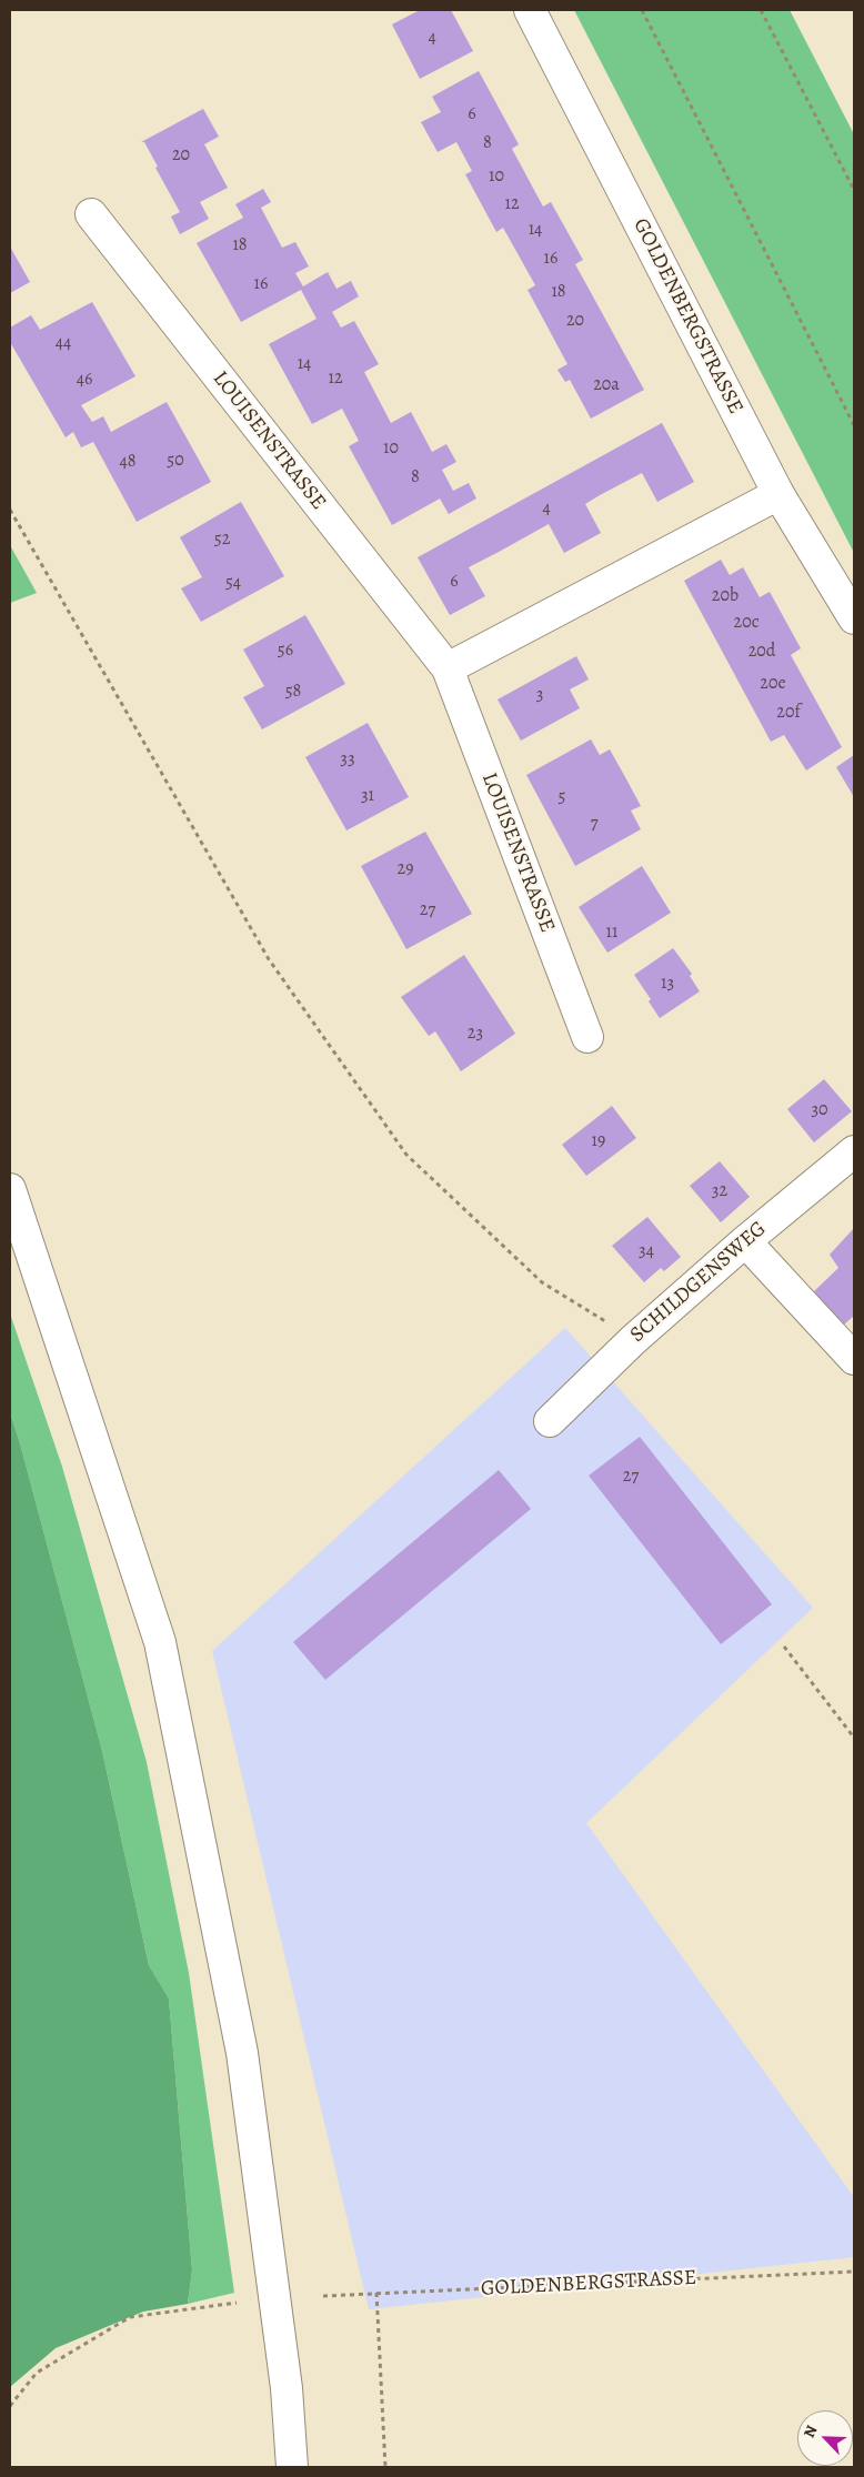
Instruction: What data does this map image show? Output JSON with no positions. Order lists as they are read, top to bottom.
{
  "streets": {
    "street": ["GOLDENBERGSTRASSE", "LOUISENSTRASSE", "SCHILDGENSWEG"]
  },
  "house_numbers": [
    "4",
    "6",
    "8",
    "20",
    "10",
    "12",
    "14",
    "18",
    "16",
    "16",
    "18",
    "20",
    "44",
    "14",
    "12",
    "46",
    "20a",
    "10",
    "50",
    "48",
    "8",
    "4",
    "52",
    "6",
    "54",
    "20b",
    "20c",
    "56",
    "20d",
    "20e",
    "58",
    "3",
    "20f",
    "33",
    "31",
    "5",
    "7",
    "29",
    "27",
    "11",
    "13",
    "23",
    "30",
    "19",
    "32",
    "34",
    "27"
  ],
  "north": "top left"
}
